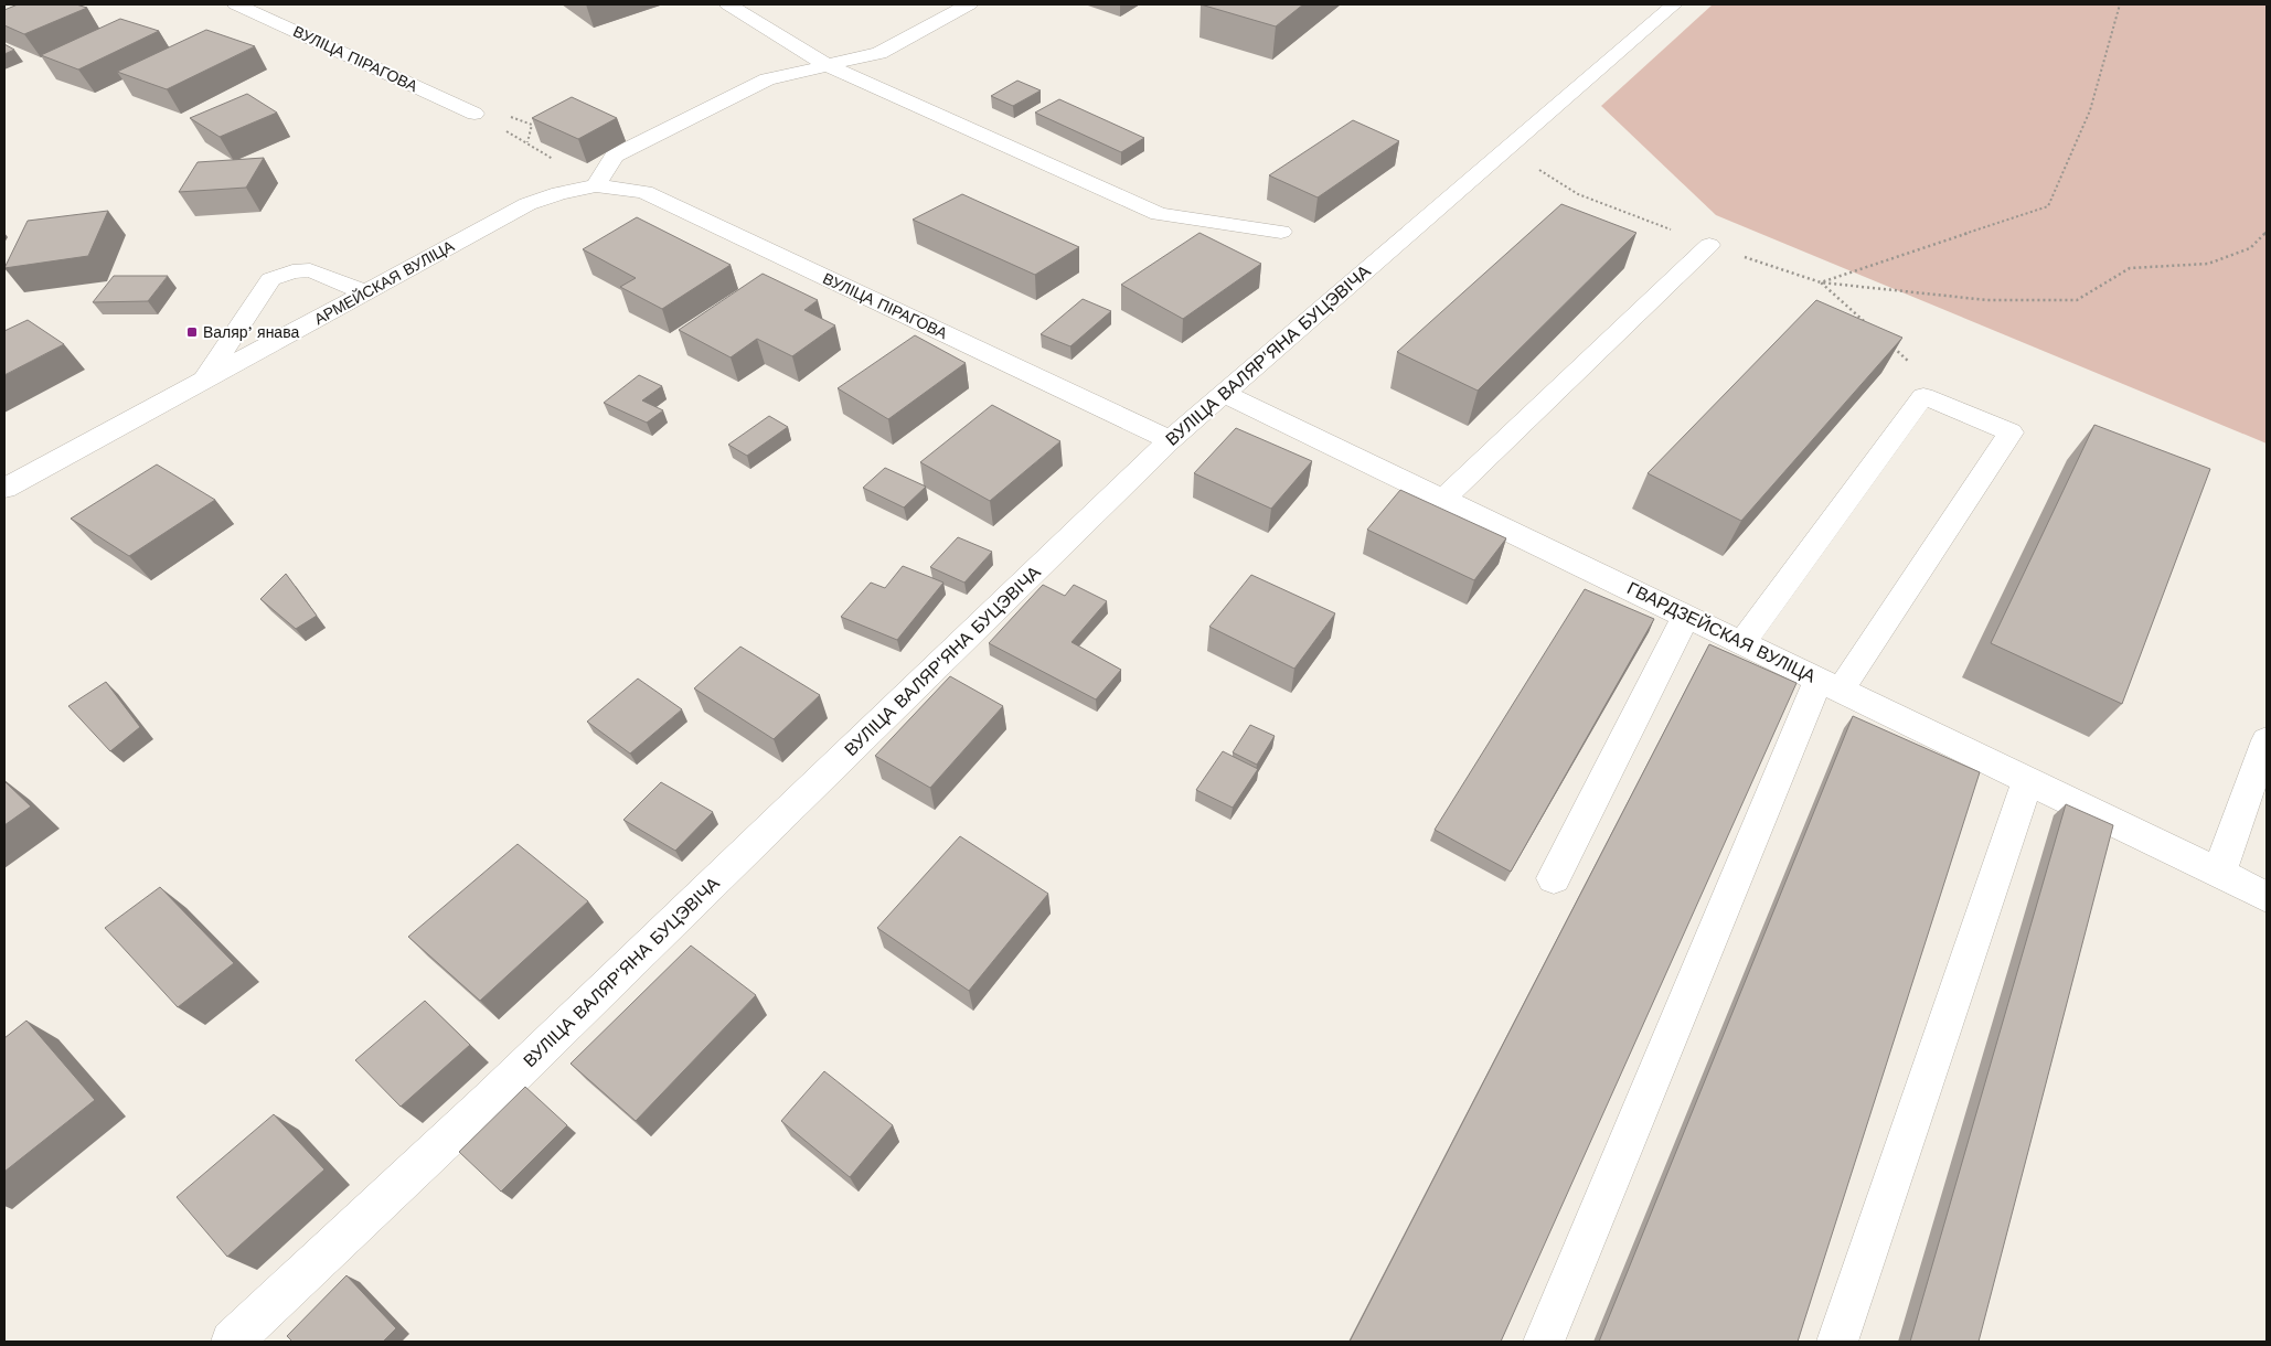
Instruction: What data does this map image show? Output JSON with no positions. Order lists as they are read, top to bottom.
{
  "streets": {
    "street": [
      "ВУЛІЦА ПІРАГОВА",
      "АРМЕЙСКАЯ ВУЛІЦА",
      "ВУЛІЦА ВАЛЯР'ЯНА БУЦЭВІЧА",
      "ГВАРДЗЕЙСКАЯ ВУЛІЦА"
    ]
  },
  "crossings": [
    ["ВУЛІЦА ПІРАГОВА", "АРМЕЙСКАЯ ВУЛІЦА"],
    ["ВУЛІЦА ПІРАГОВА", "ВУЛІЦА ВАЛЯР'ЯНА БУЦЭВІЧА"],
    ["ВУЛІЦА ВАЛЯР'ЯНА БУЦЭВІЧА", "ГВАРДЗЕЙСКАЯ ВУЛІЦА"]
  ],
  "places": {
    "transit": ["Валярʼянава"]
  }
}
